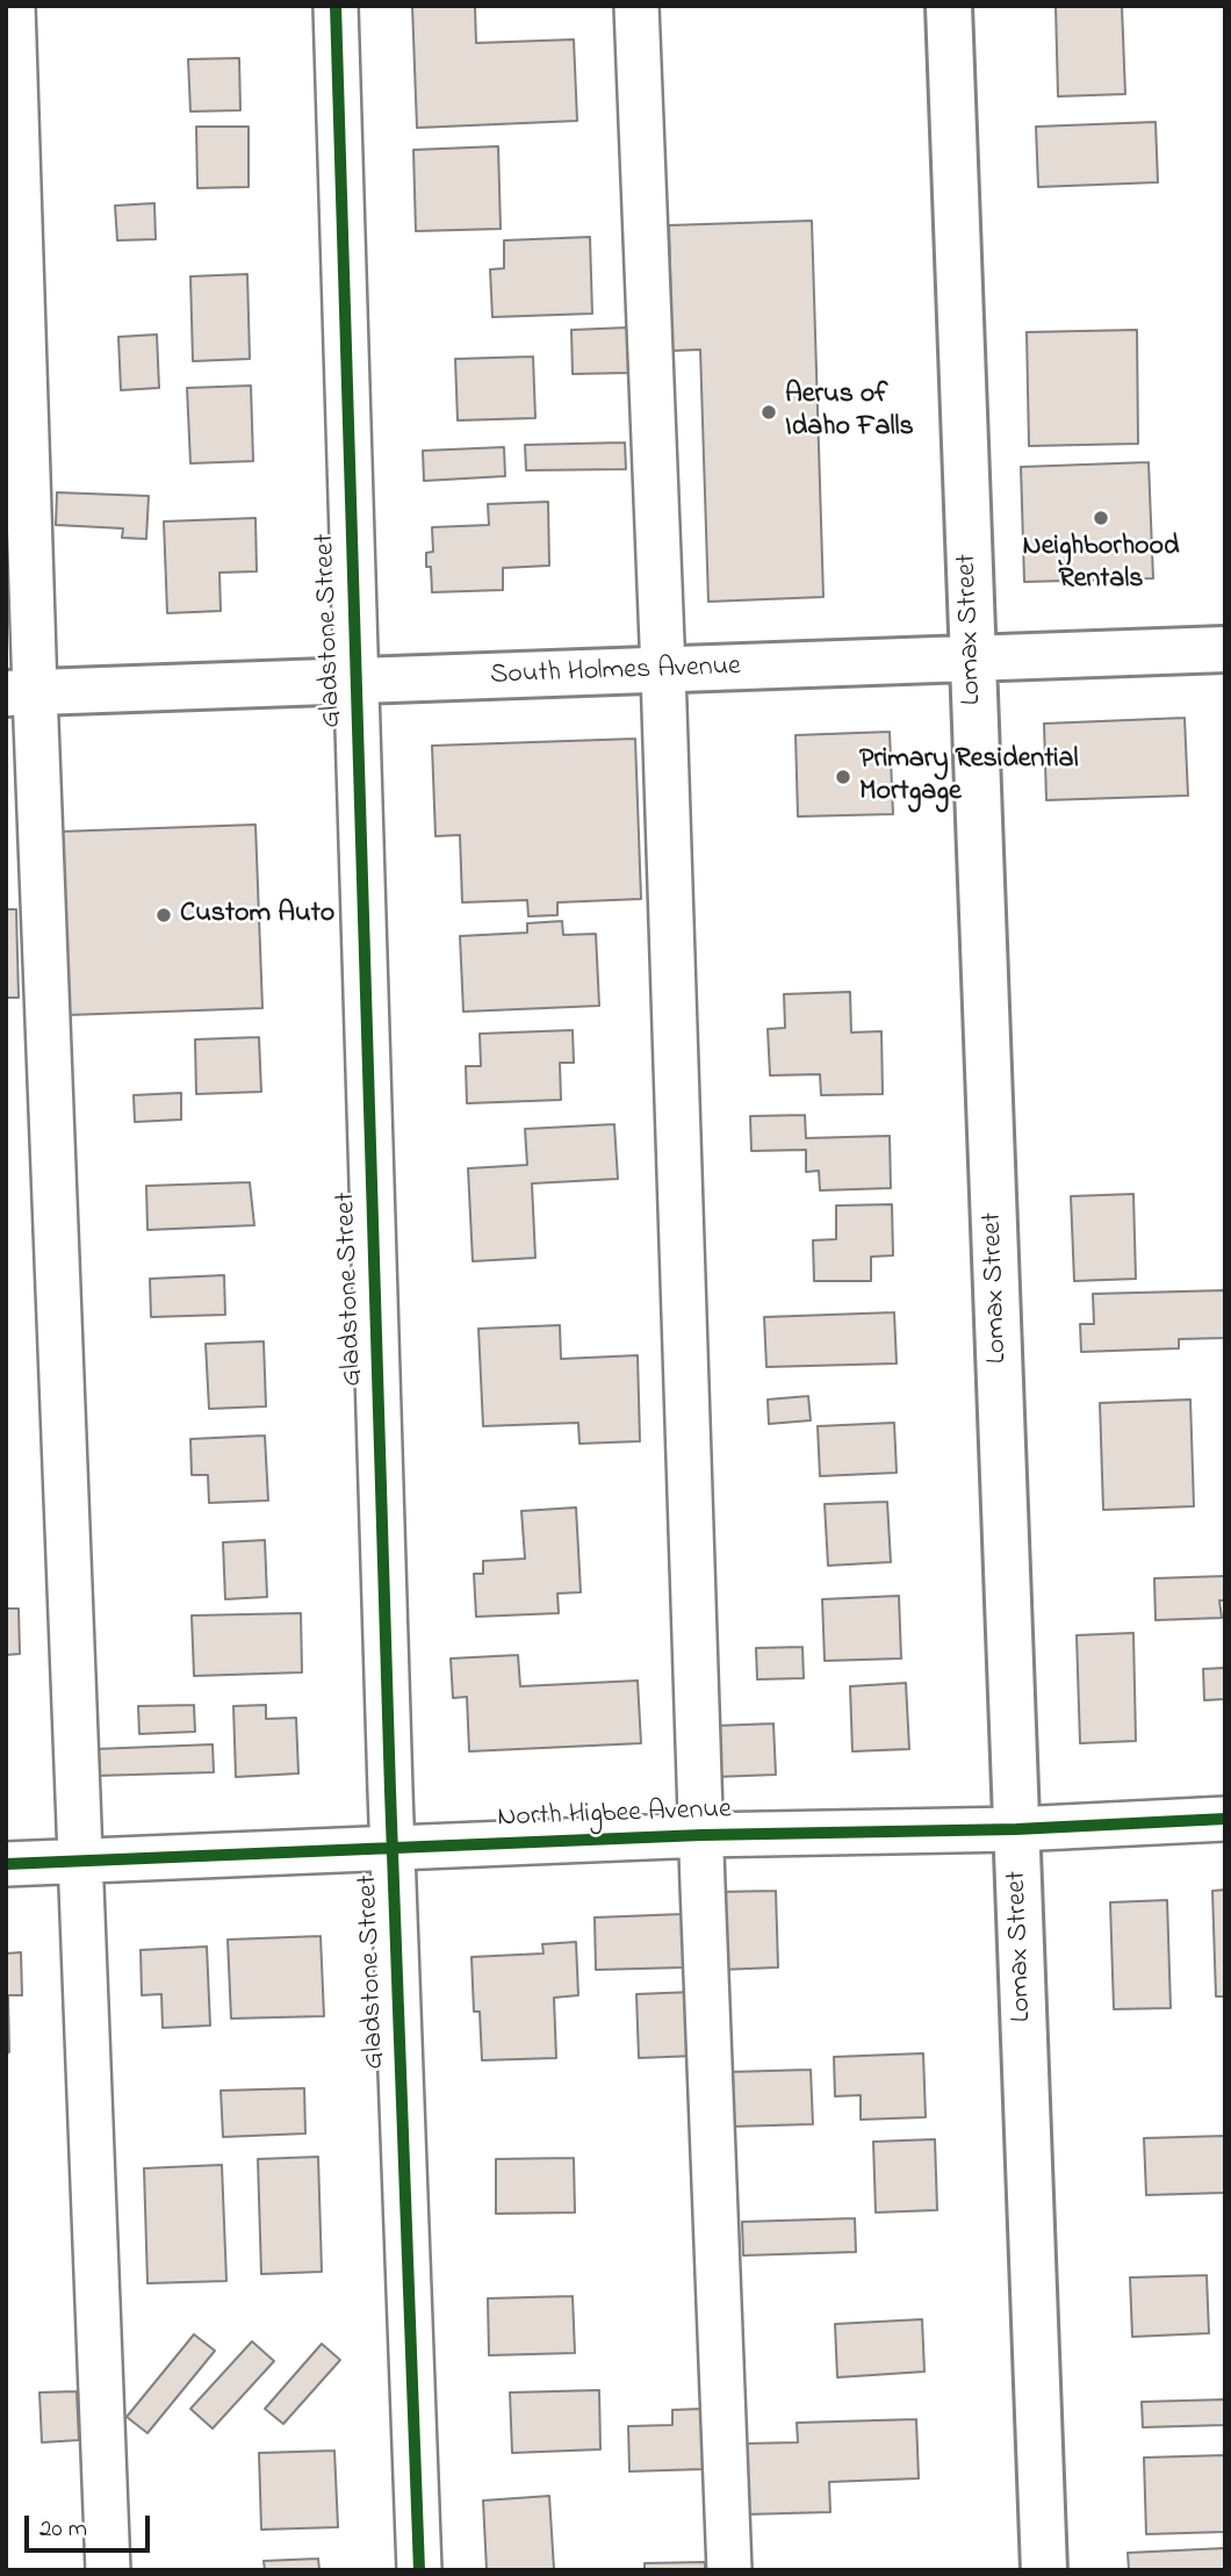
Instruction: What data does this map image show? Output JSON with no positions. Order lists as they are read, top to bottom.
{
  "streets": {
    "main road": ["Lomax Street", "South Holmes Avenue"],
    "street": ["Gladstone Street", "North Higbee Avenue"]
  },
  "crossings": [
    ["Lomax Street", "South Holmes Avenue"],
    ["Lomax Street", "North Higbee Avenue"],
    ["Gladstone Street", "South Holmes Avenue"],
    ["Gladstone Street", "North Higbee Avenue"]
  ],
  "places": [
    "Aerus of Idaho Falls",
    "Neighborhood Rentals",
    "Primary Residential Mortgage",
    "Custom Auto"
  ],
  "scale_bar": "20 m"
}
